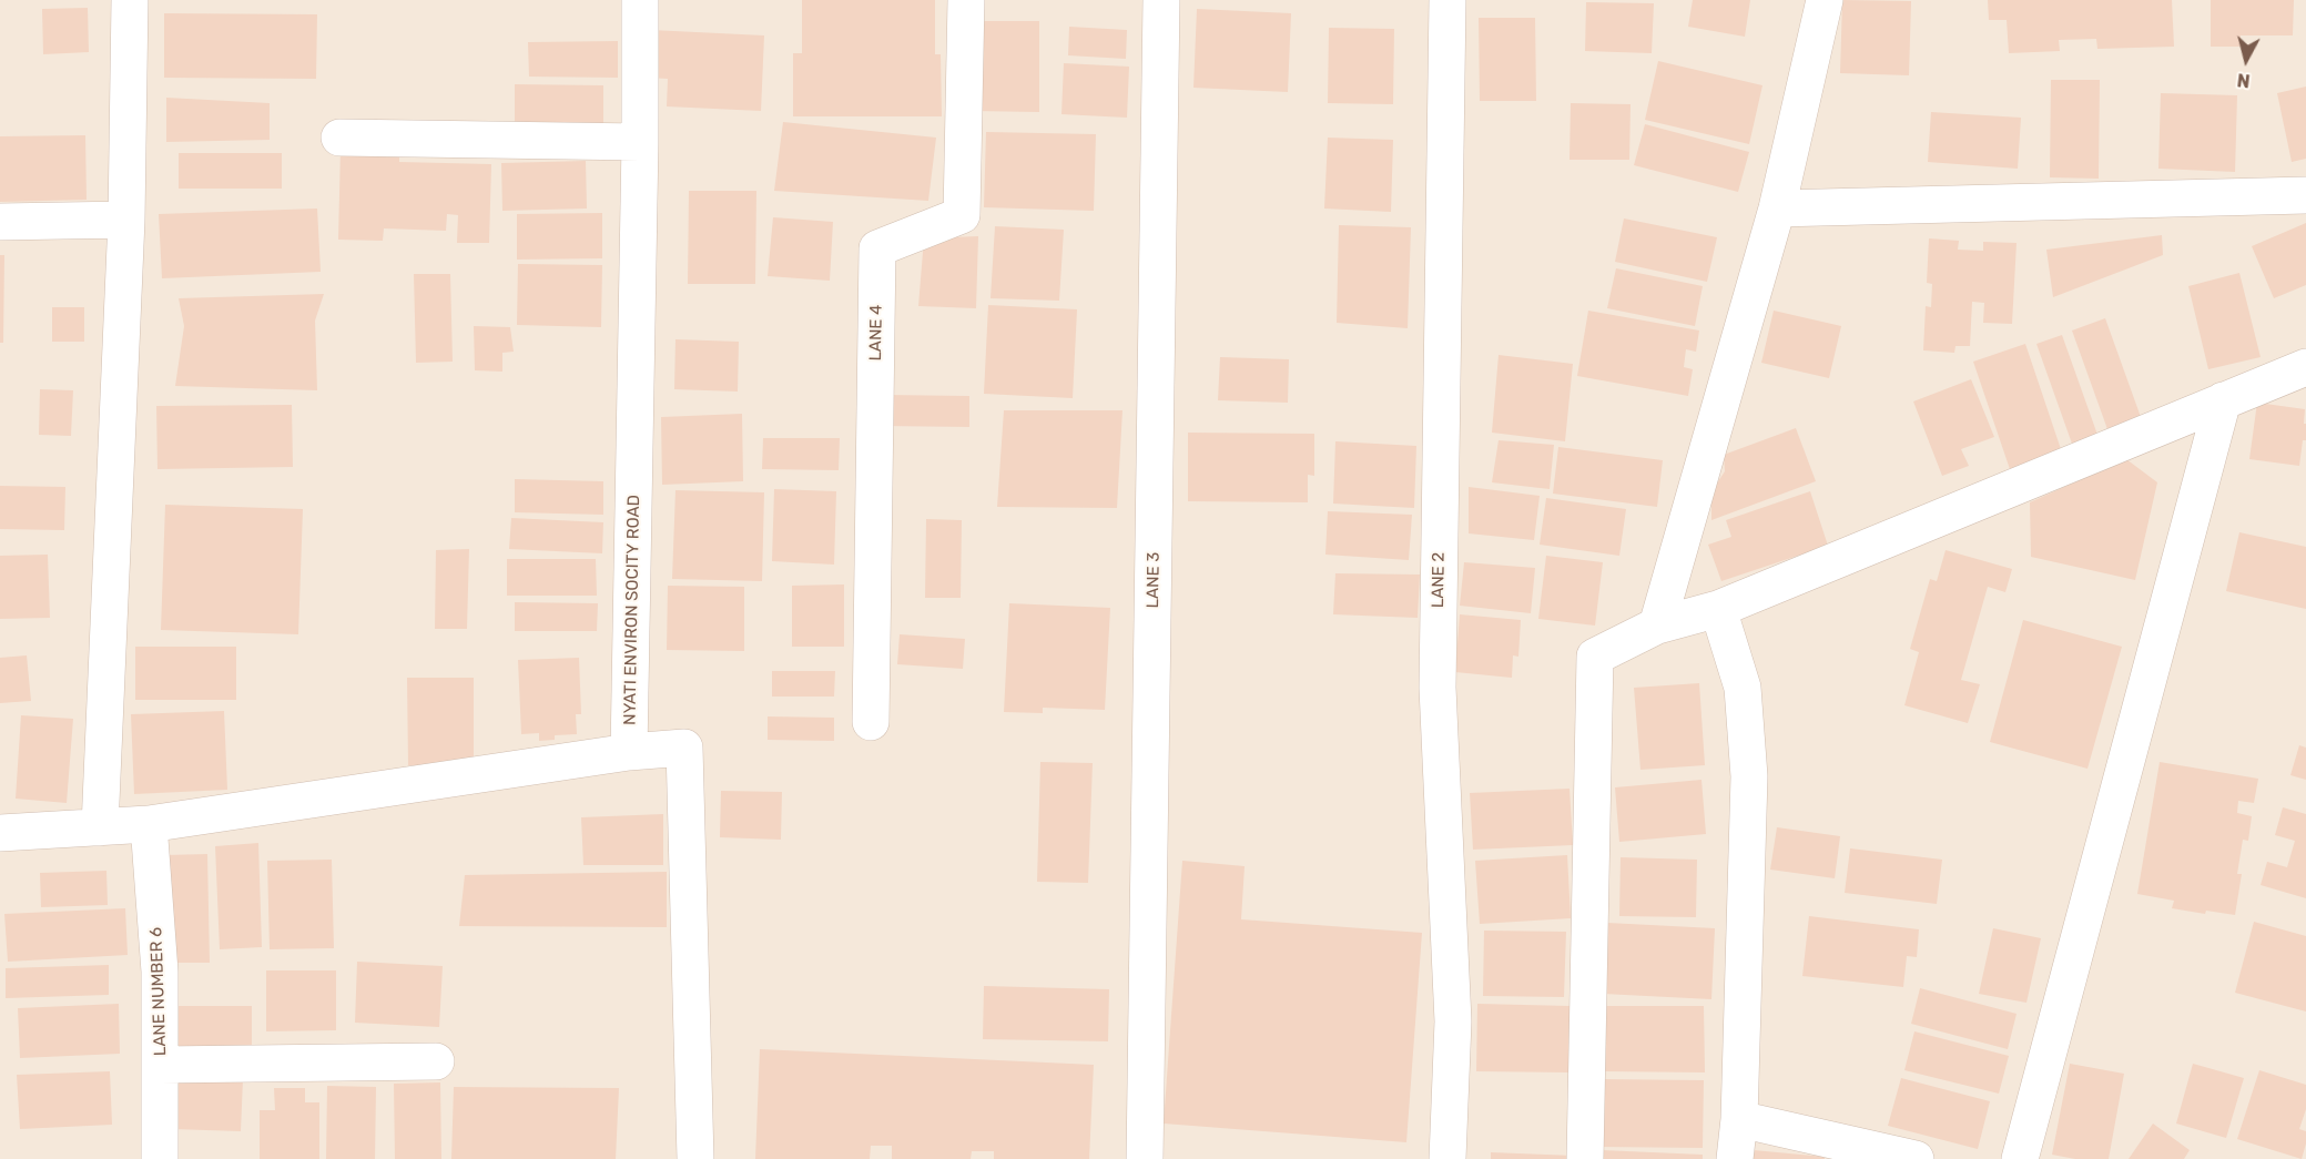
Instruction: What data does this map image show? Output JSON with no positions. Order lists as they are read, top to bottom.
{
  "streets": {
    "street": [
      "LANE 4",
      "LANE 3",
      "LANE 2",
      "NYATI ENVIRON SOCITY ROAD",
      "LANE NUMBER 6"
    ]
  },
  "north": "bottom"
}
